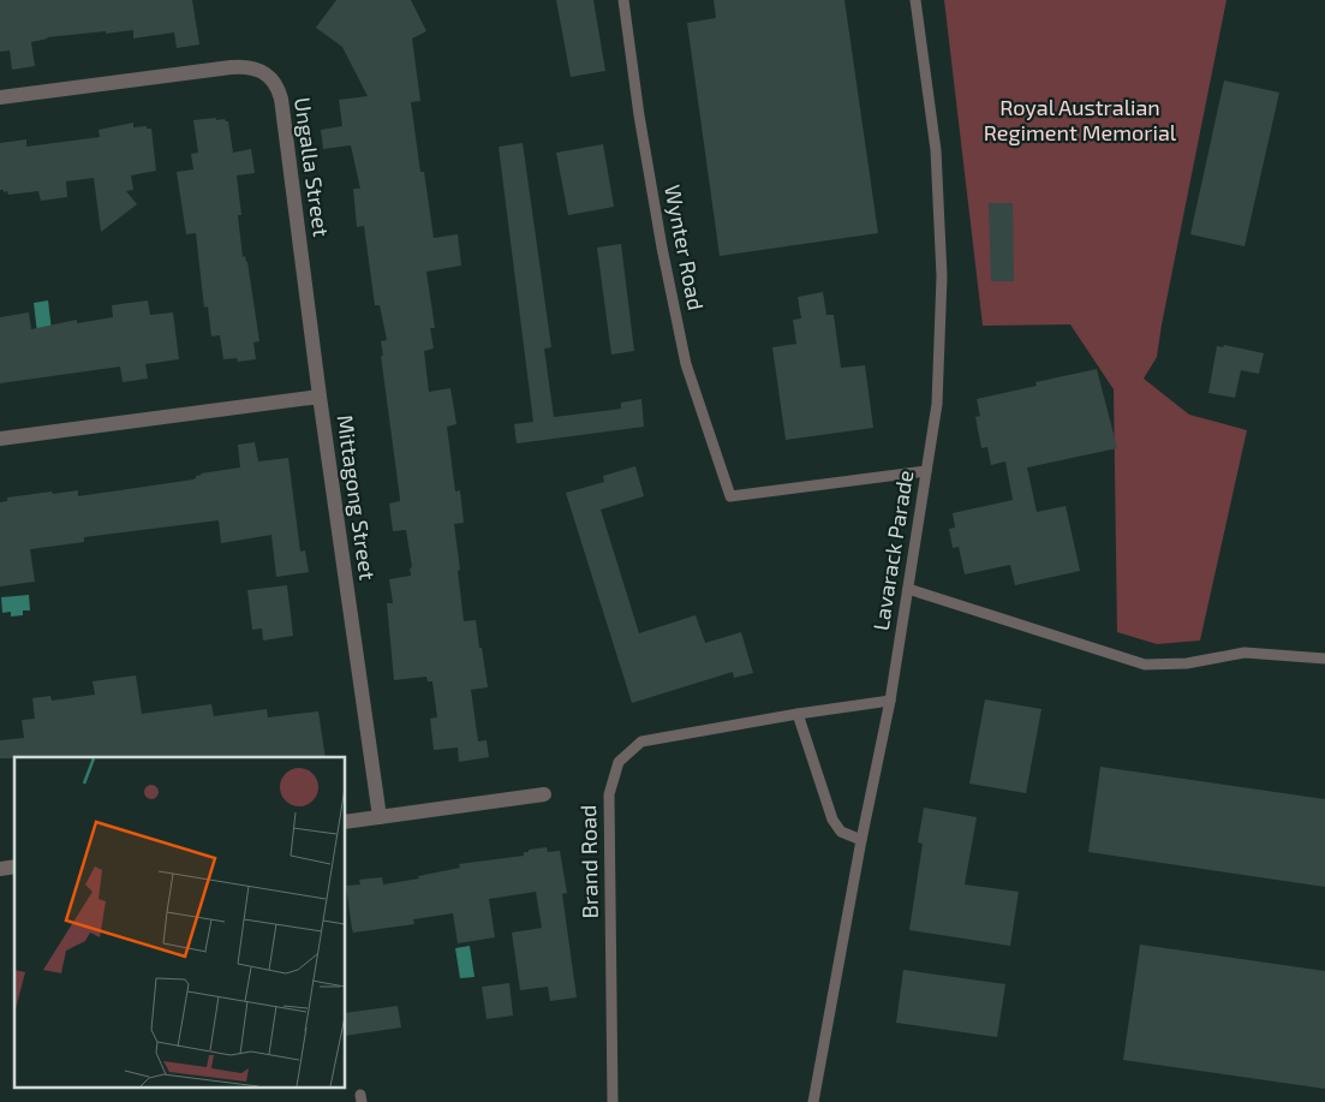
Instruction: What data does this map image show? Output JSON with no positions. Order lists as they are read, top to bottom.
{
  "streets": {
    "street": ["Ungalla Street", "Mittagong Street"],
    "lane": ["Wynter Road", "Lavarack Parade", "Brand Road"]
  },
  "crossings": [
    ["Ungalla Street", "Mittagong Street"],
    ["Wynter Road", "Lavarack Parade"],
    ["Lavarack Parade", "Brand Road"]
  ],
  "parks": ["Royal Australian Regiment Memorial"]
}
